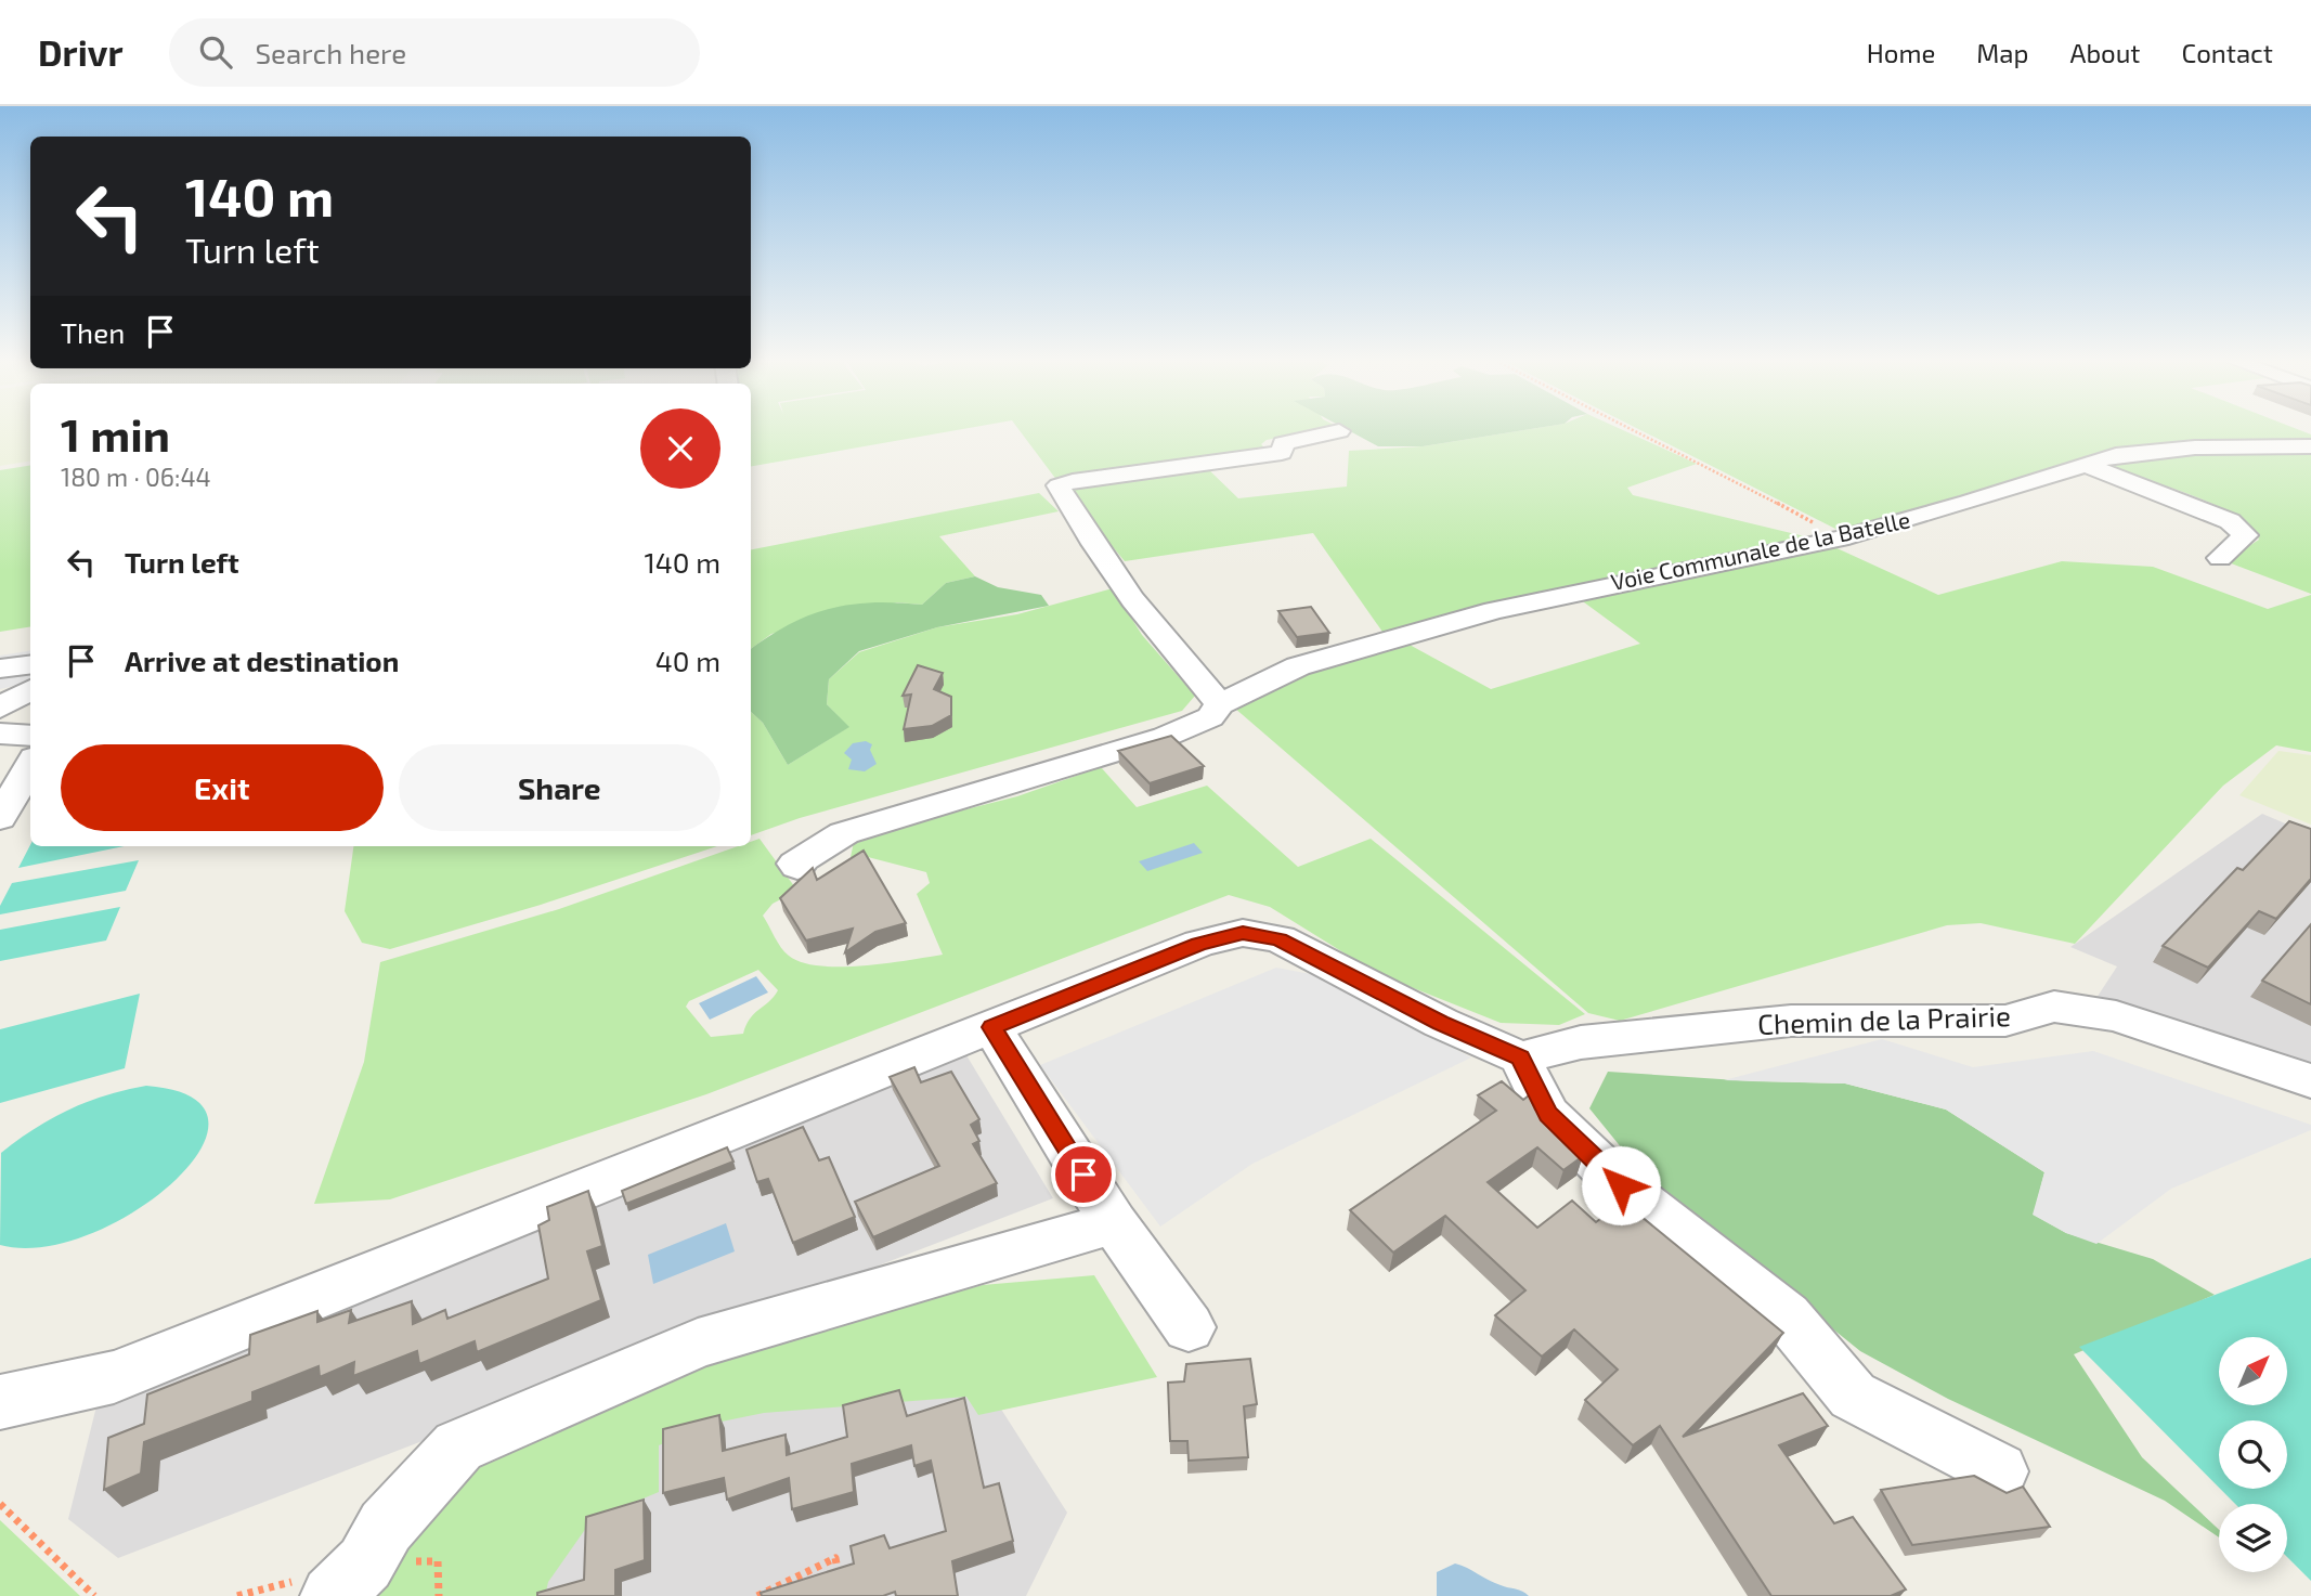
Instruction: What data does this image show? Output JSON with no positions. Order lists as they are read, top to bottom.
{
  "streets": {
    "street": ["Voie Communale de la Batelle", "Chemin de la Prairie"]
  },
  "north": "top right",
  "page": {
    "header": "Drivr",
    "search": "Search here",
    "nav": [
      "Home",
      "Map",
      "About",
      "Contact"
    ],
    "turn": ["140 m", "Turn left"],
    "then": "Then",
    "heading": ["1 min", "180 m · 06:44"],
    "list": [
      {
        "name": "Turn left",
        "value": "140 m"
      },
      {
        "name": "Arrive at destination",
        "value": "40 m"
      }
    ],
    "buttons": ["Exit", "Share"]
  }
}
